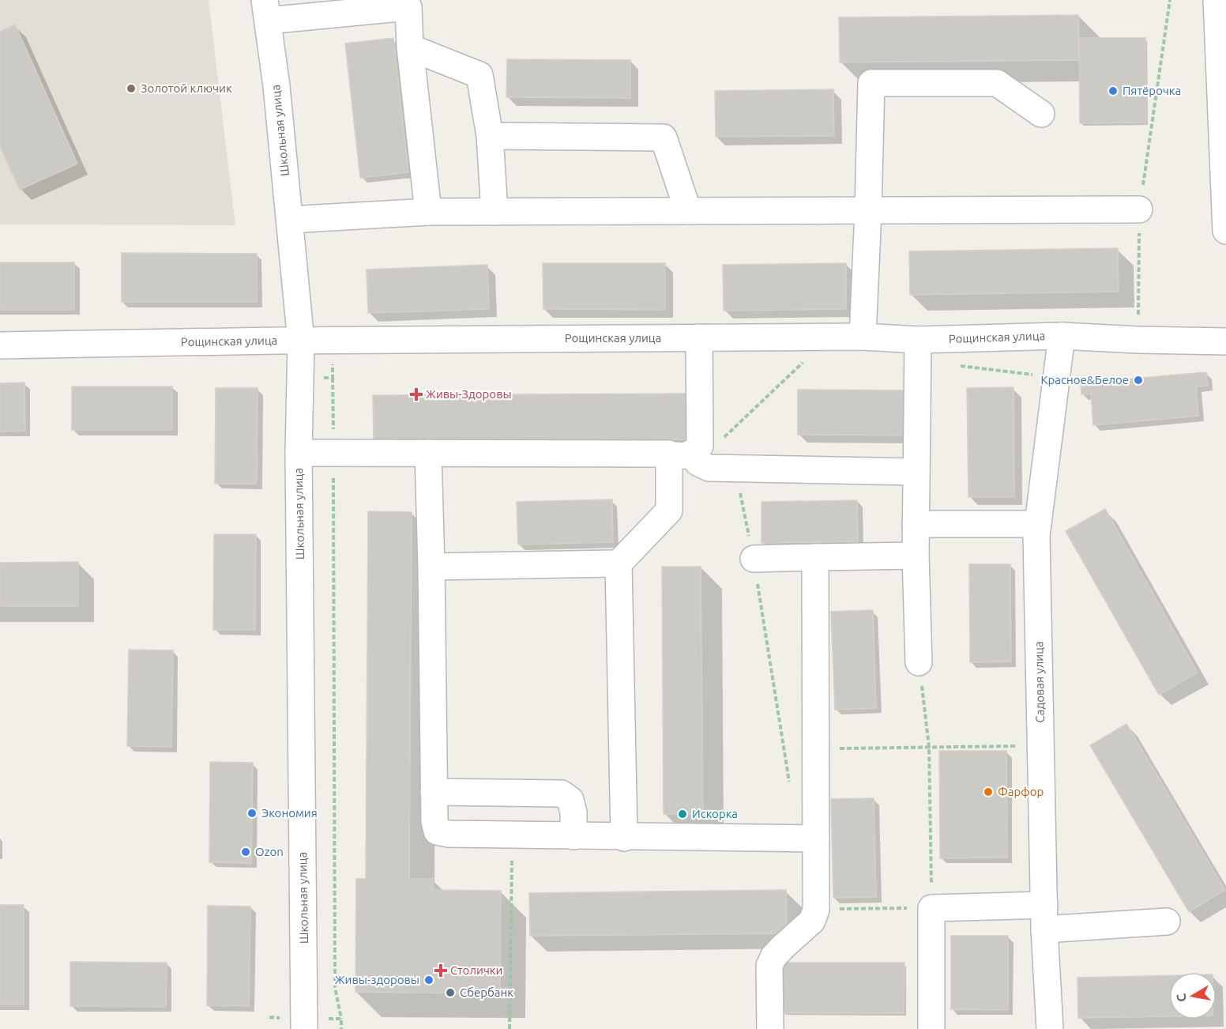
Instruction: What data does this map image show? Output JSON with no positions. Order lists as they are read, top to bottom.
{
  "streets": {
    "street": ["Школьная улица", "Рощинская улица", "Садовая улица"]
  },
  "crossings": [
    ["Школьная улица", "Рощинская улица"],
    ["Рощинская улица", "Садовая улица"]
  ],
  "places": {
    "other": [
      "Золотой ключик",
      "Пятёрочка",
      "Красное&Белое",
      "Фарфор",
      "Экономия",
      "Искорка",
      "Ozon",
      "Живы-здоровы",
      "Сбербанк"
    ],
    "health": ["Живы-Здоровы", "Столички"]
  },
  "north": "left"
}
